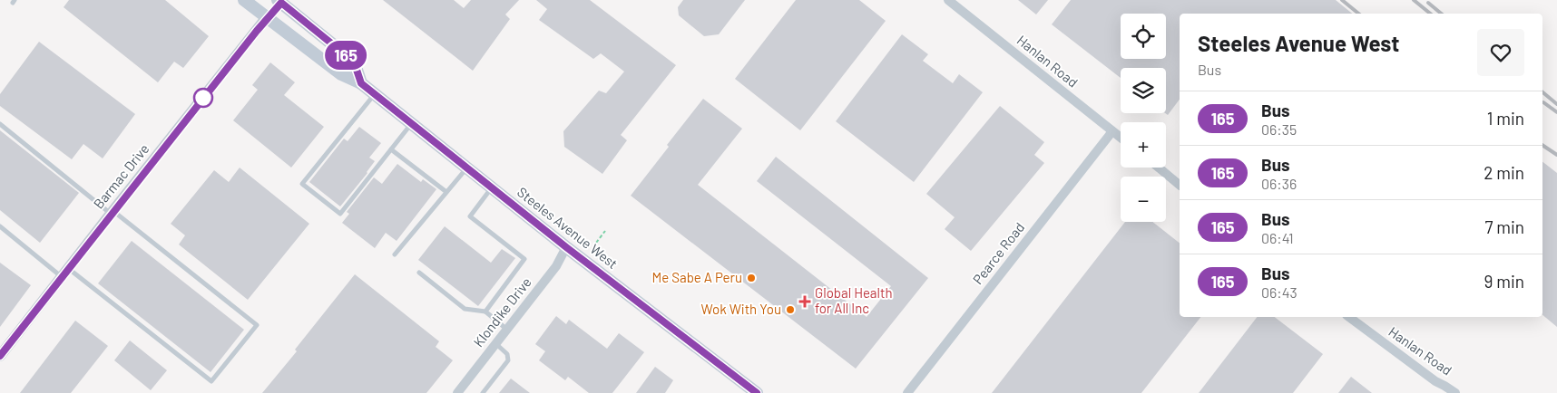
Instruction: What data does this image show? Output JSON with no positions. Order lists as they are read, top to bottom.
{
  "streets": {
    "main road": ["Steeles Avenue West"],
    "street": [
      "Hanlan Road",
      "Barmac Drive",
      "Pearce Road",
      "Klondike Drive"
    ]
  },
  "crossings": [
    ["Hanlan Road", "Pearce Road"],
    ["Barmac Drive", "Steeles Avenue West"],
    ["Steeles Avenue West", "Klondike Drive"]
  ],
  "places": {
    "other": ["Me Sabe A Peru", "Wok With You"],
    "health": ["Global Health for All Inc"]
  },
  "lines": ["bus line 165"],
  "page": {
    "on_map": "165",
    "map_buttons": ["+", "−"],
    "heading": ["Steeles Avenue West", "Bus"],
    "list": [
      {
        "mark": "165",
        "name": "Bus",
        "note": "06:35",
        "value": "1 min"
      },
      {
        "mark": "165",
        "name": "Bus",
        "note": "06:36",
        "value": "2 min"
      },
      {
        "mark": "165",
        "name": "Bus",
        "note": "06:41",
        "value": "7 min"
      },
      {
        "mark": "165",
        "name": "Bus",
        "note": "06:43",
        "value": "9 min"
      }
    ]
  }
}
